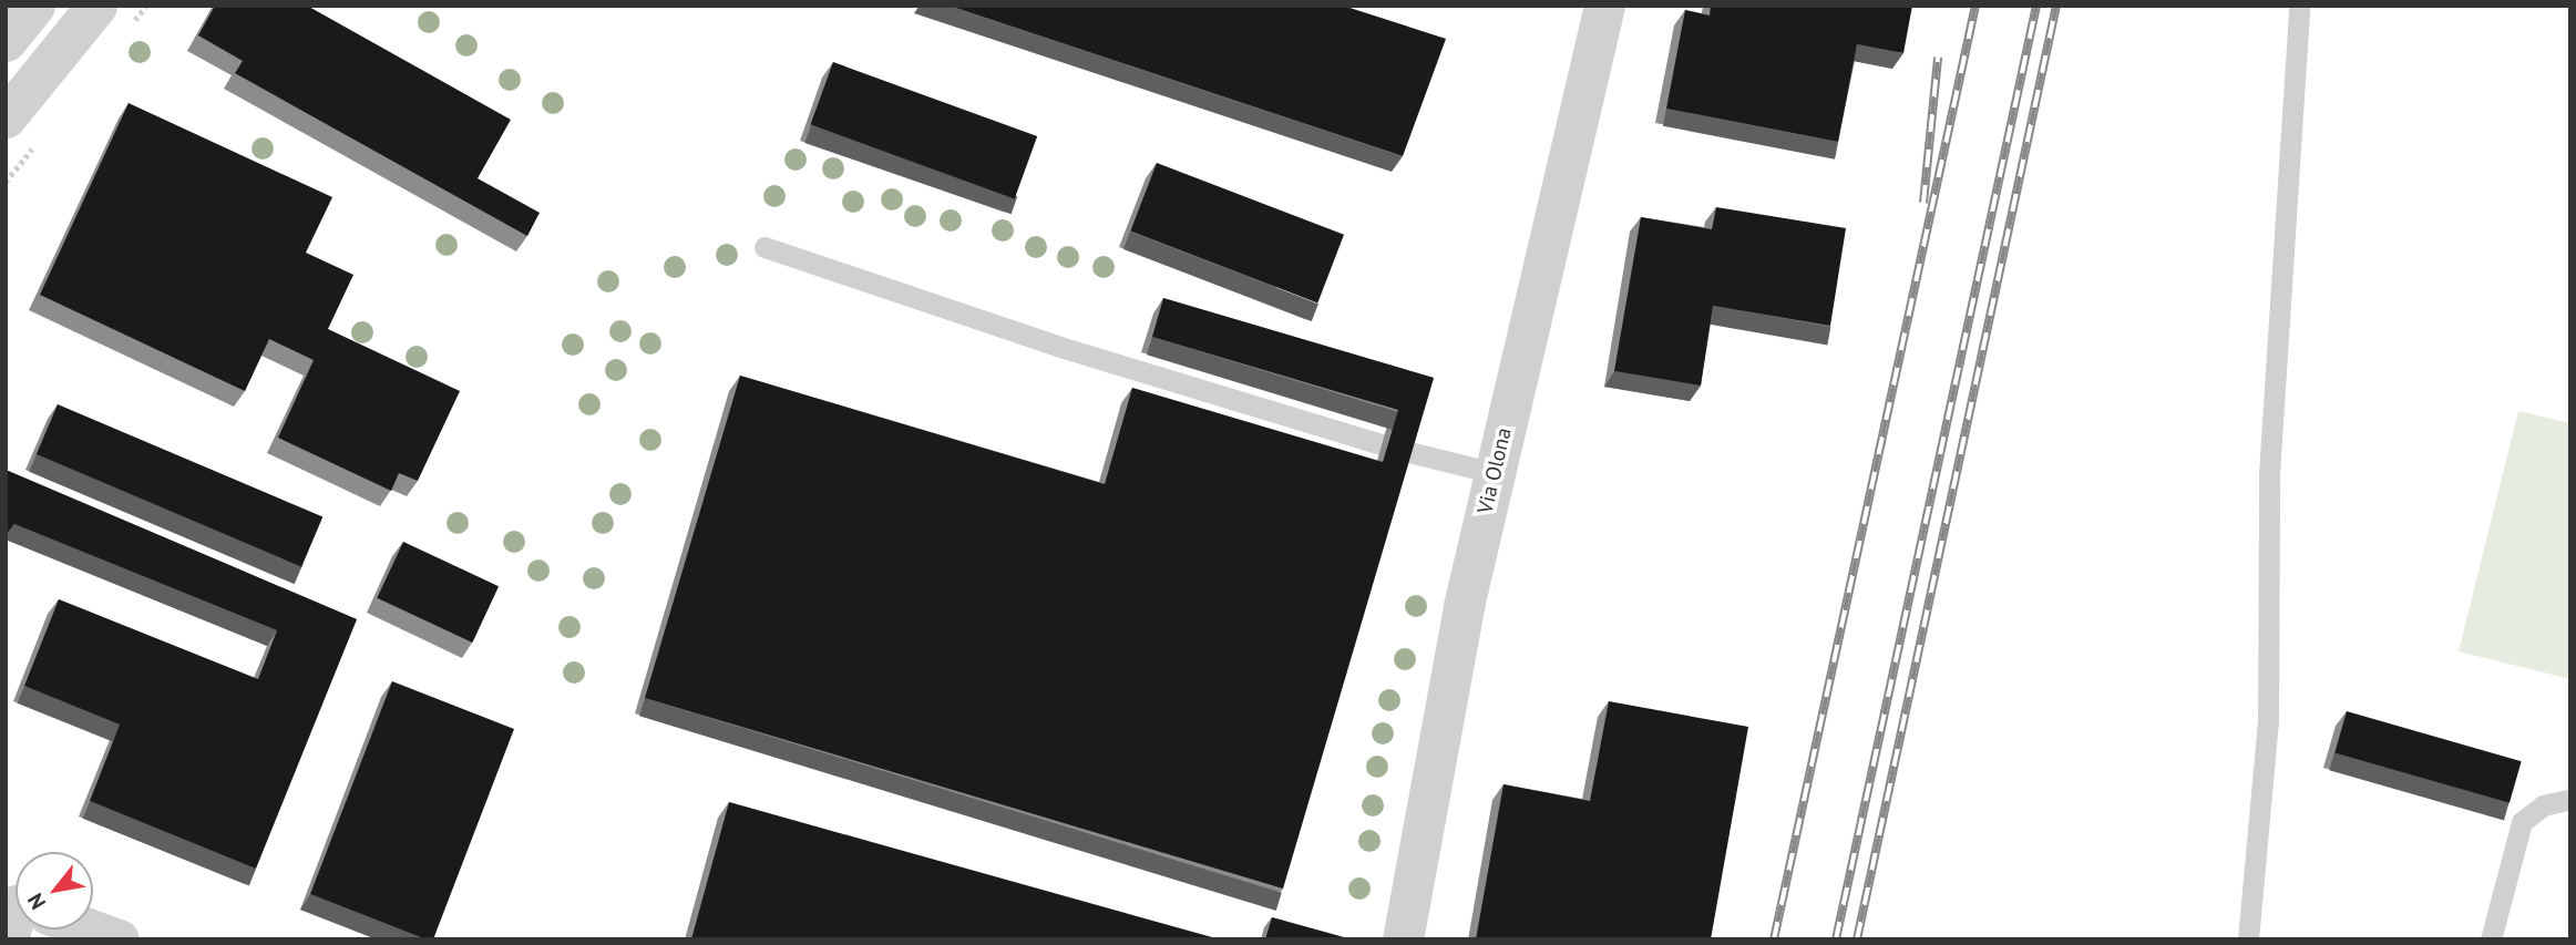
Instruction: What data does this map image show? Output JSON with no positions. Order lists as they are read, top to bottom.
{
  "streets": {
    "street": ["Via Olona"]
  },
  "north": "bottom left"
}
